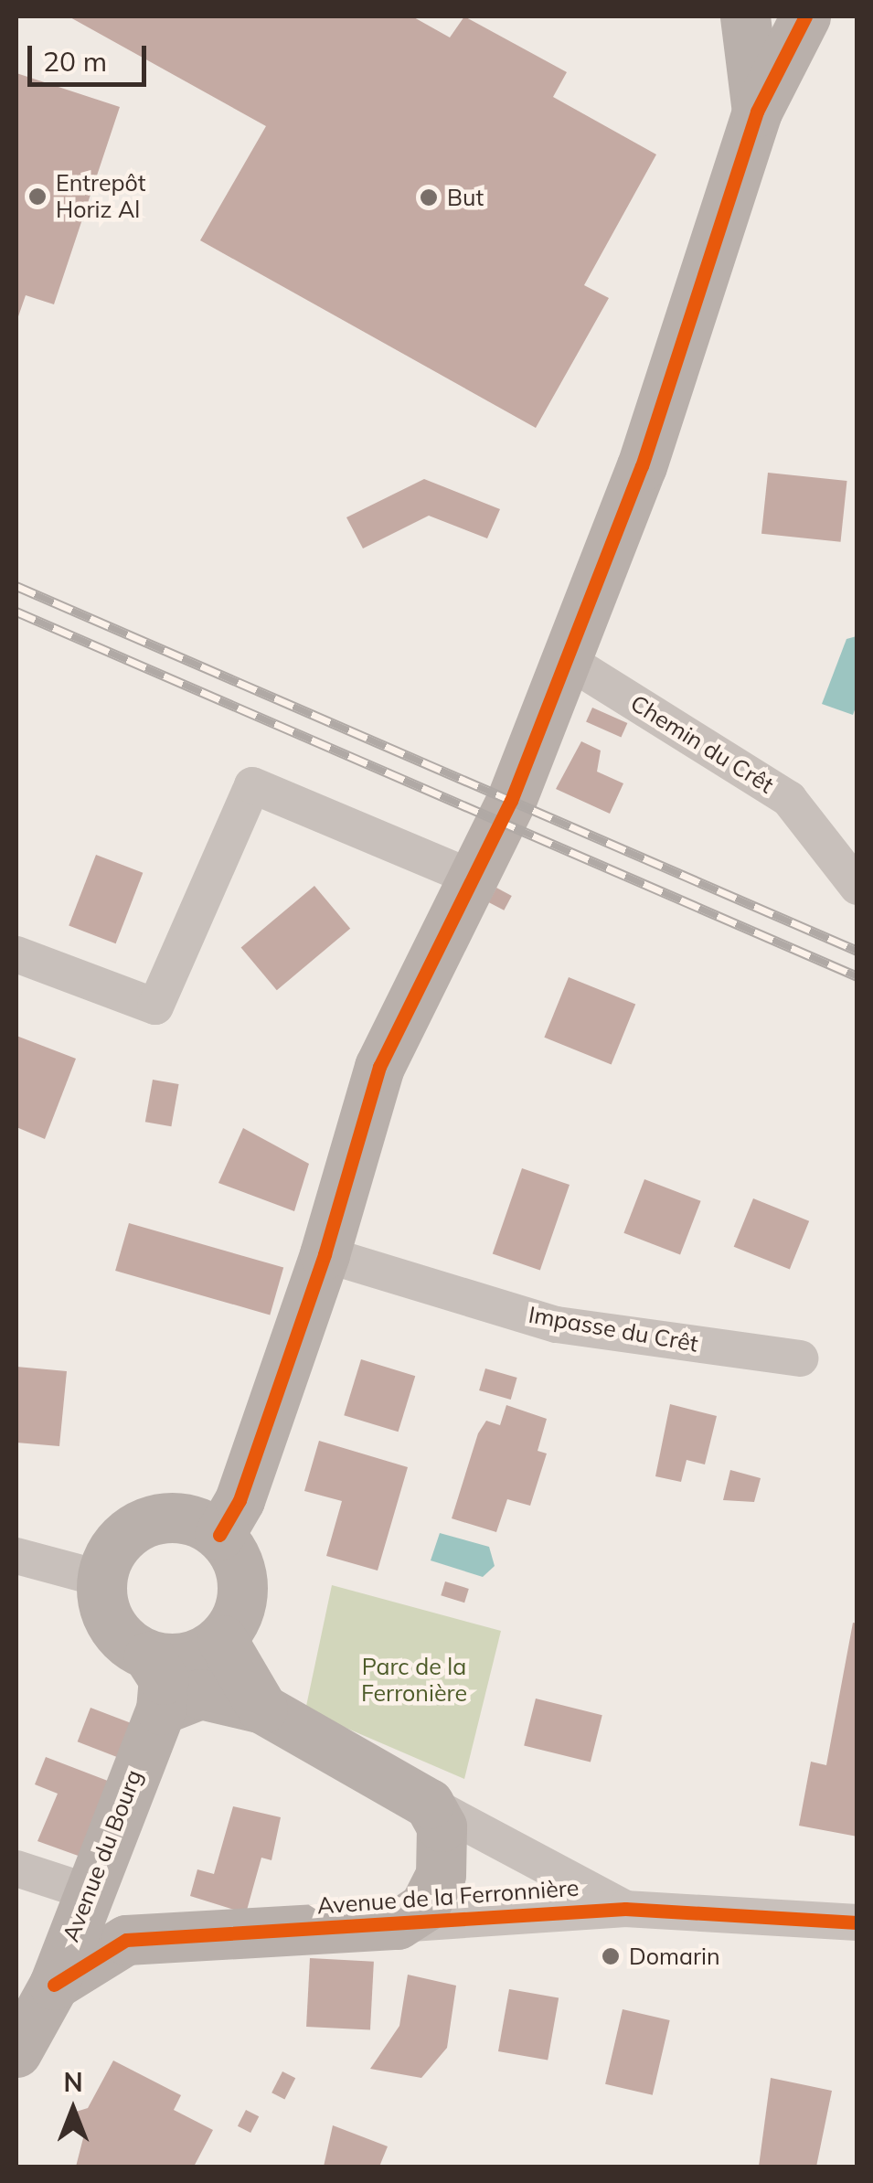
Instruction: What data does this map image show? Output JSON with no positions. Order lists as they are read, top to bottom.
{
  "streets": {
    "street": [
      "Chemin du Crêt",
      "Impasse du Crêt",
      "Avenue du Bourg",
      "Avenue de la Ferronnière"
    ]
  },
  "crossings": [
    ["Avenue du Bourg", "Avenue de la Ferronnière"]
  ],
  "parks": ["Parc de la Ferronière"],
  "places": ["Entrepôt Horiz Al", "But", "Domarin"],
  "scale_bar": "20 m",
  "north": "top"
}
